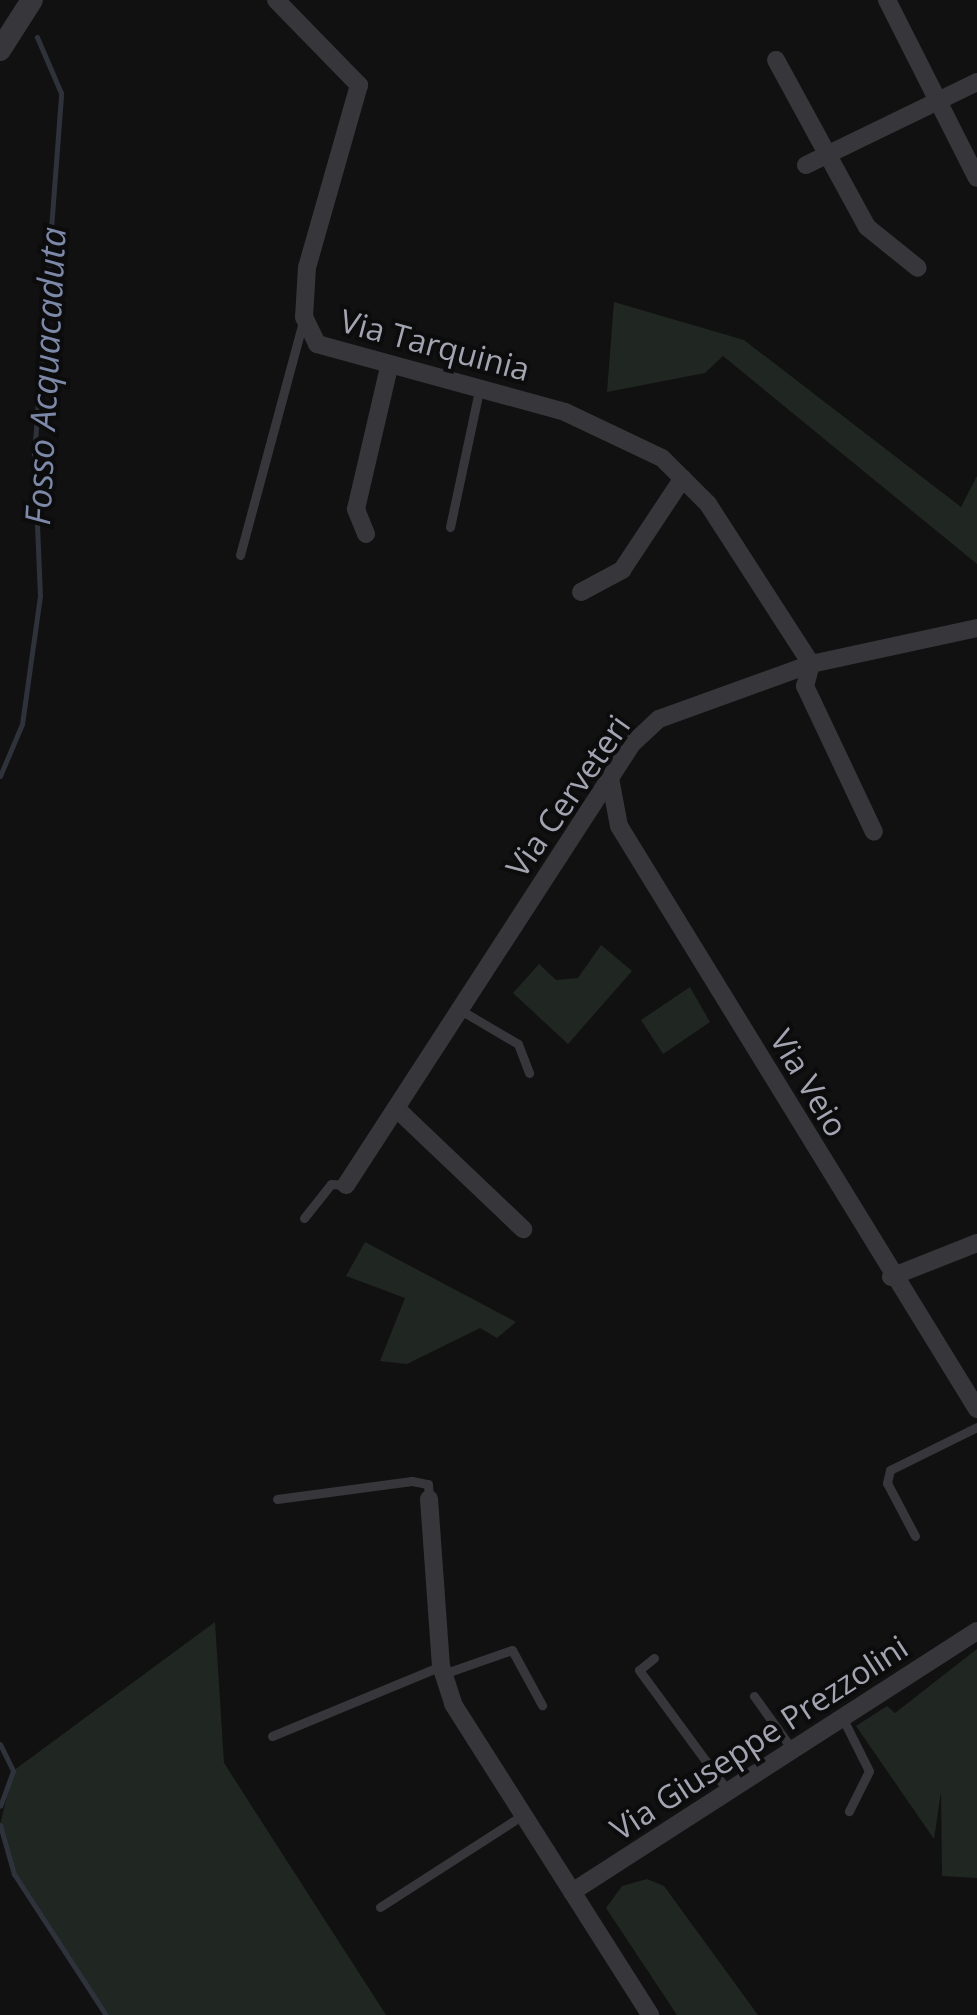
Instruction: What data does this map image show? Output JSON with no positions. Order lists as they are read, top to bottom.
{
  "streets": {
    "street": [
      "Via Tarquinia",
      "Via Cerveteri",
      "Via Veio",
      "Via Giuseppe Prezzolini"
    ]
  },
  "crossings": [
    ["Via Tarquinia", "Via Cerveteri"],
    ["Via Cerveteri", "Via Veio"]
  ],
  "water": ["Fosso Acquacaduta"]
}
